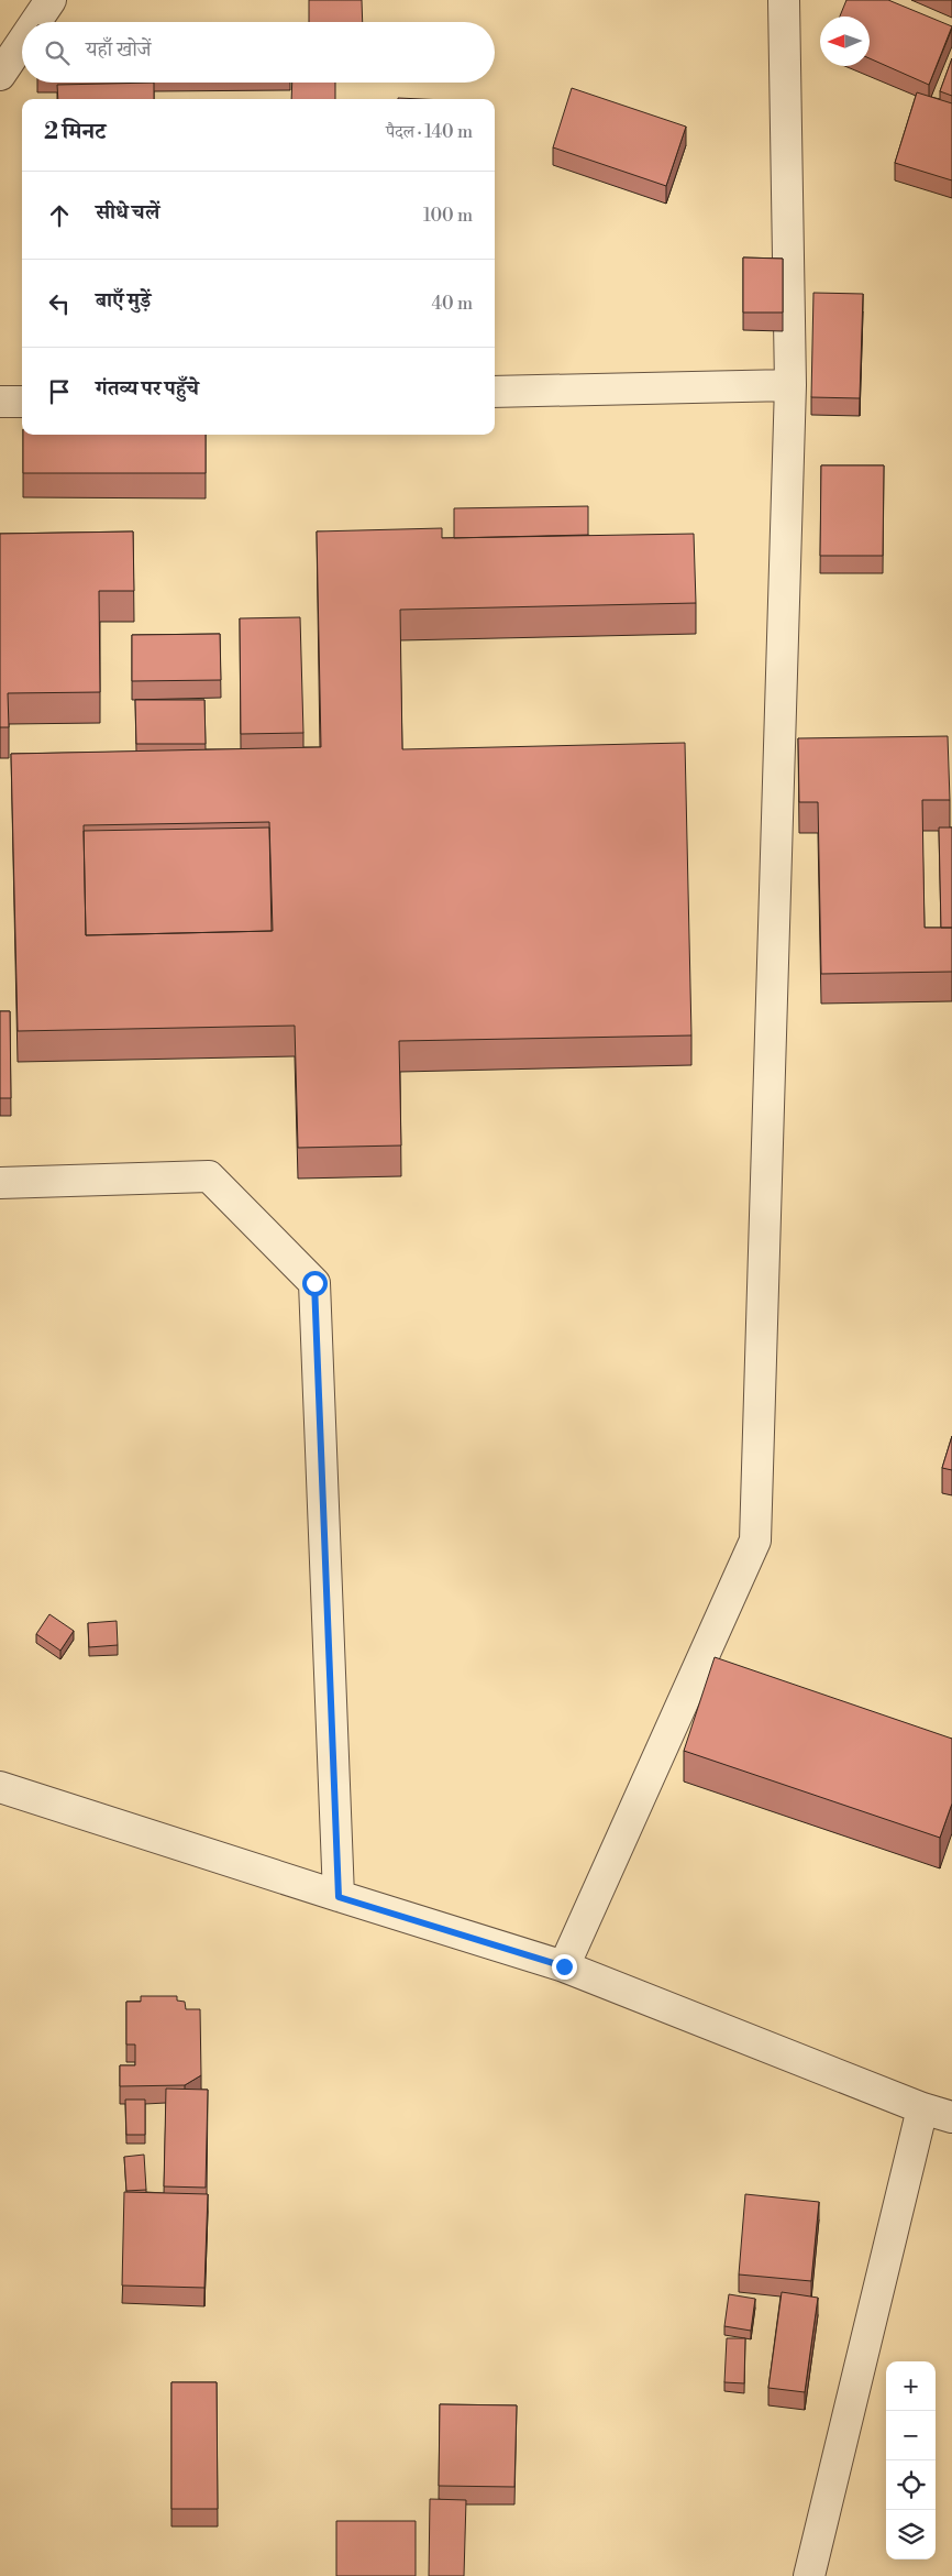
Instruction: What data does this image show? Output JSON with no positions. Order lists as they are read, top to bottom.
{
  "north": "left",
  "page": {
    "search": "यहाँ खोजें",
    "heading": ["2 मिनट", "पैदल · 140 m"],
    "list": [
      ["सीधे चलें", "100 m"],
      ["बाएँ मुड़ें", "40 m"],
      "गंतव्य पर पहुँचे"
    ],
    "map_buttons": ["+", "−"]
  }
}
